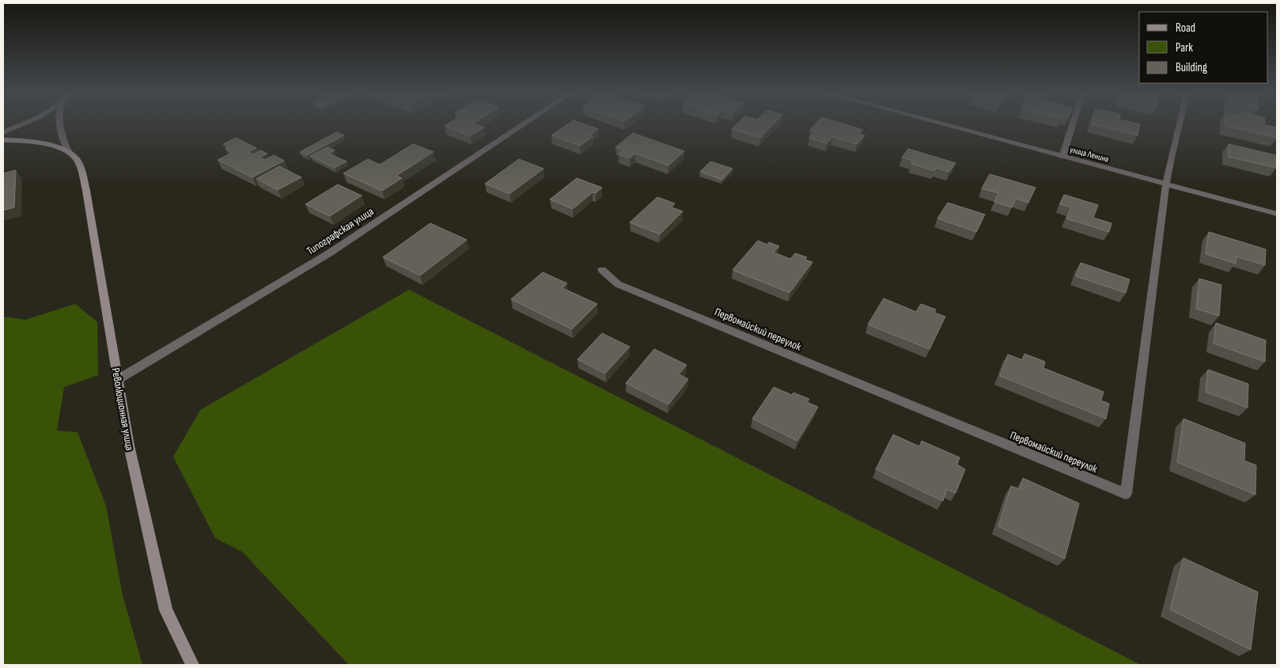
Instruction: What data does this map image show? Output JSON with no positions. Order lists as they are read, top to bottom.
{
  "streets": {
    "main road": ["Революционная улица"],
    "street": ["улица Ленина", "Типографская улица", "Первомайский переулок"]
  },
  "crossings": [
    ["улица Ленина", "Первомайский переулок"],
    ["Типографская улица", "Революционная улица"]
  ],
  "legend": ["Road", "Park", "Building"]
}
